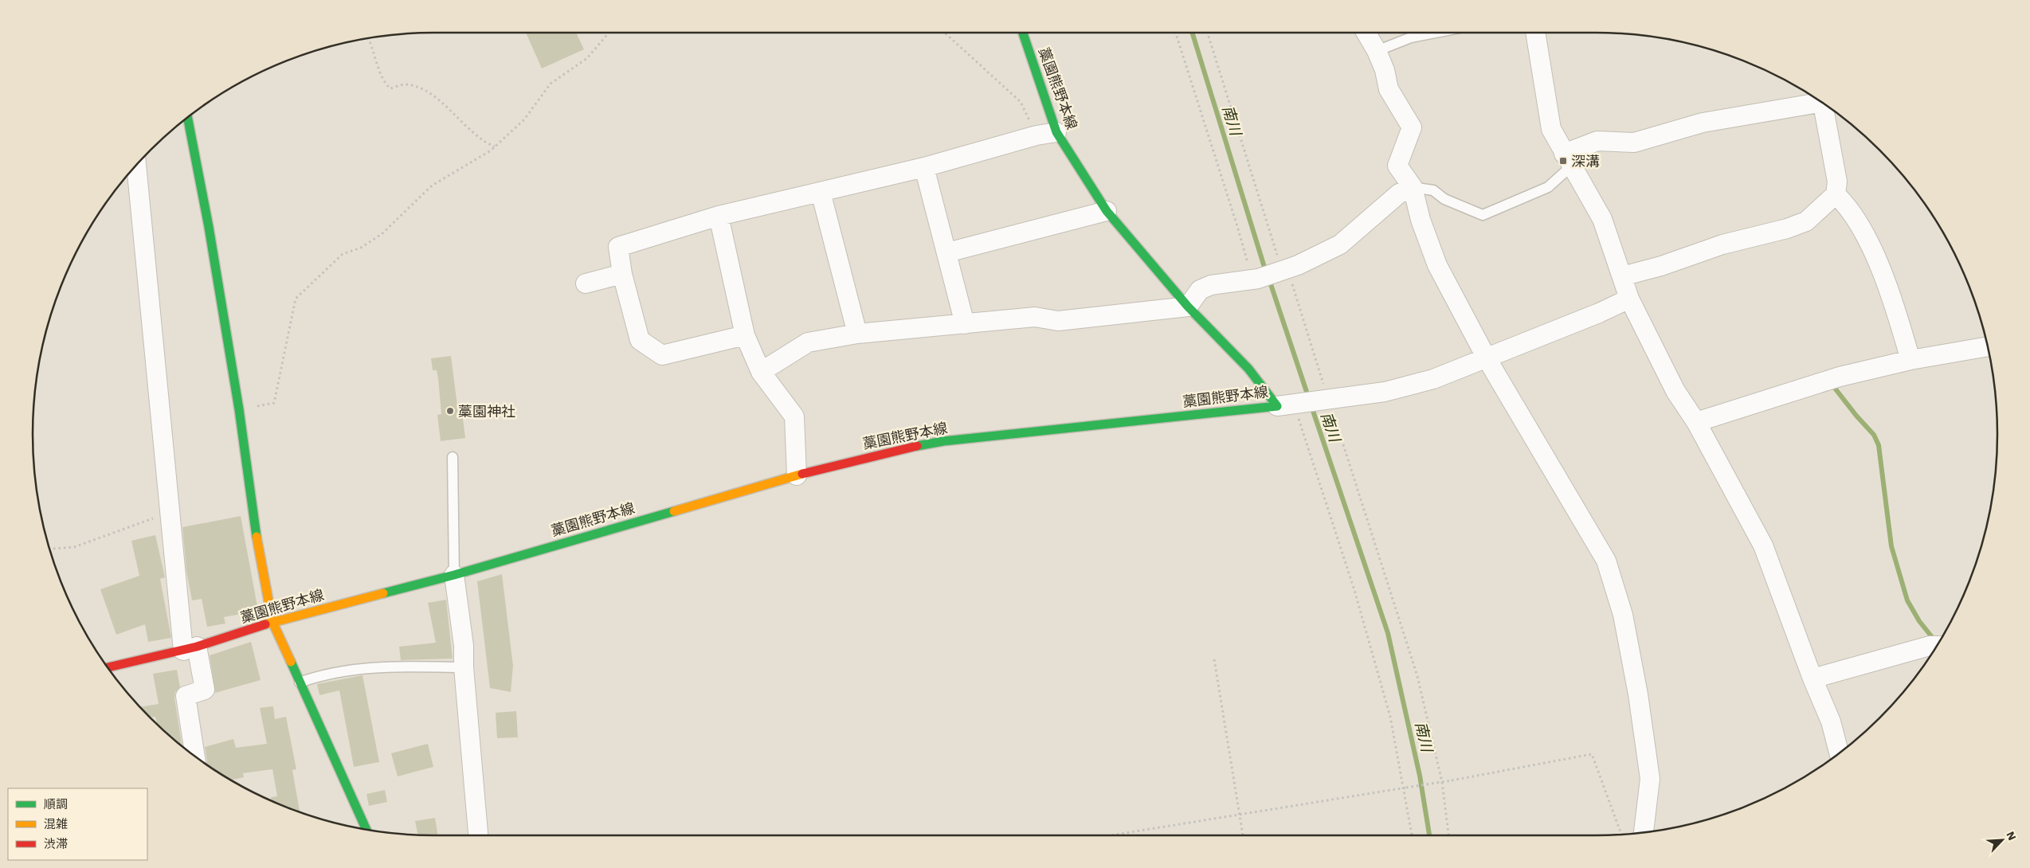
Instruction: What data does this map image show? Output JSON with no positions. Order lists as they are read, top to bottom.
{
  "streets": {
    "main road": ["藁園熊野本線"]
  },
  "water": ["南川"],
  "places": {
    "transit": ["深溝"],
    "other": ["藁園神社"]
  },
  "legend": ["順調", "混雑", "渋滞"],
  "north": "top right"
}
